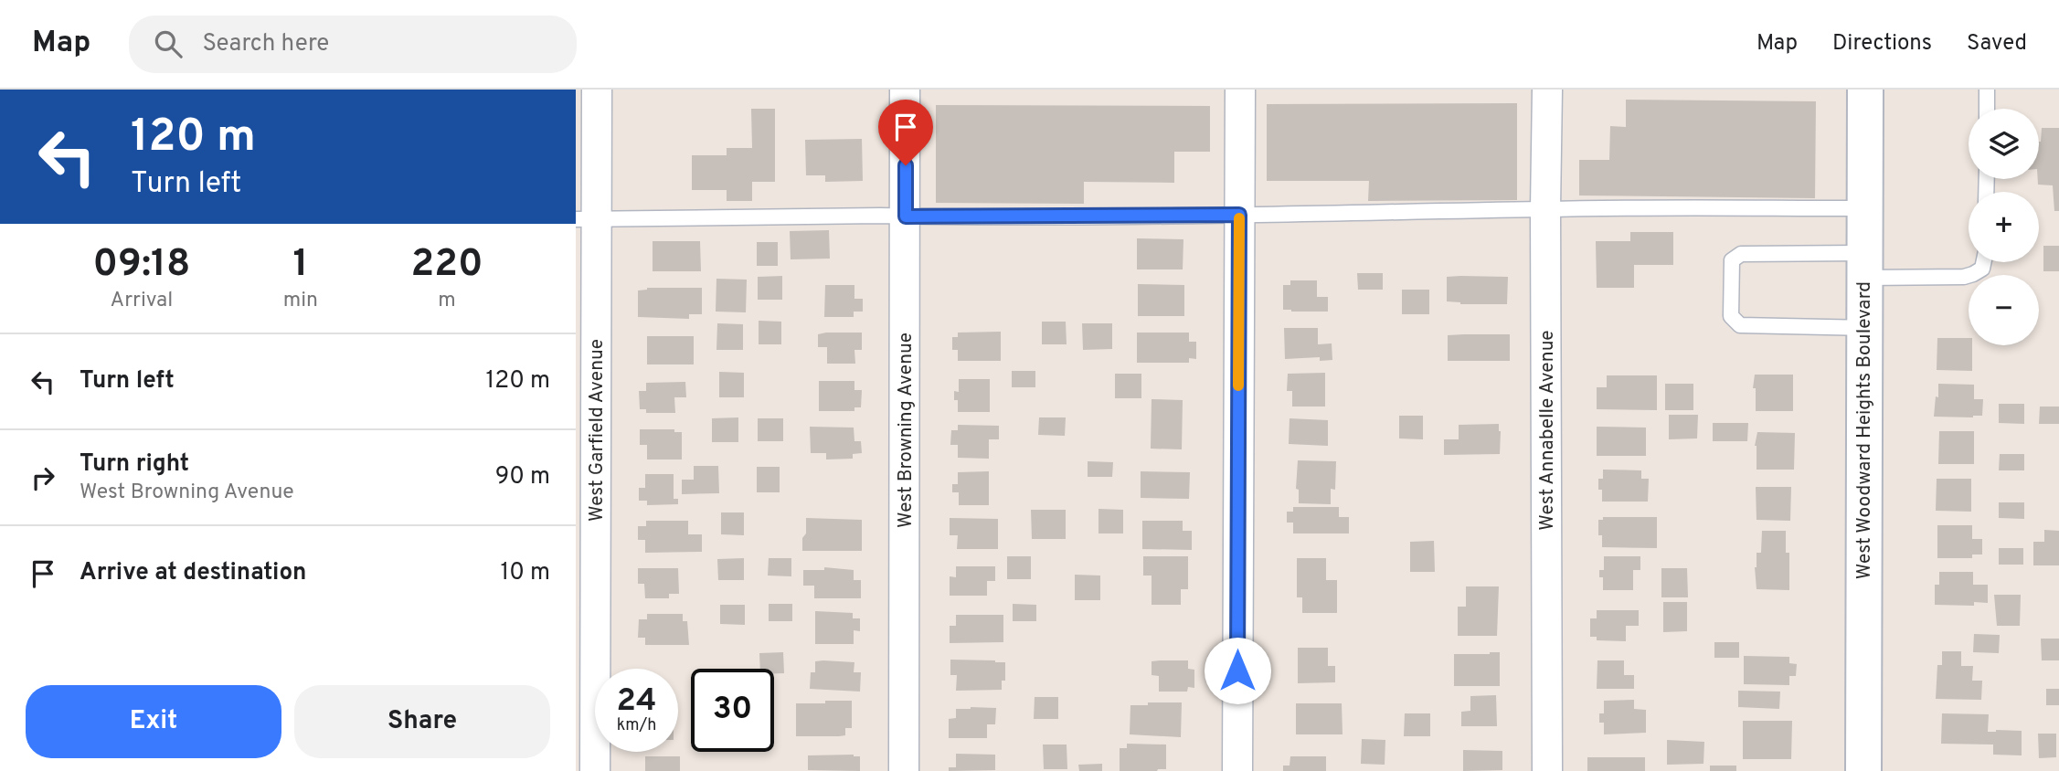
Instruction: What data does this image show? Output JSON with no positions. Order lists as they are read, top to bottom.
{
  "streets": {
    "street": [
      "West Garfield Avenue",
      "West Browning Avenue",
      "West Annabelle Avenue",
      "West Woodward Heights Boulevard"
    ]
  },
  "page": {
    "header": "Map",
    "search": "Search here",
    "nav": ["Map", "Directions", "Saved"],
    "turn": ["120 m", "Turn left"],
    "map_buttons": ["+", "−"],
    "eta": [
      "09:18",
      "Arrival",
      "1",
      "min",
      "220",
      "m"
    ],
    "list": [
      {
        "name": "Turn left",
        "value": "120 m"
      },
      {
        "name": "Turn right",
        "note": "West Browning Avenue",
        "value": "90 m"
      },
      {
        "name": "Arrive at destination",
        "value": "10 m"
      }
    ],
    "speed": "24 km/h",
    "limit": "30",
    "buttons": ["Exit", "Share"]
  }
}
